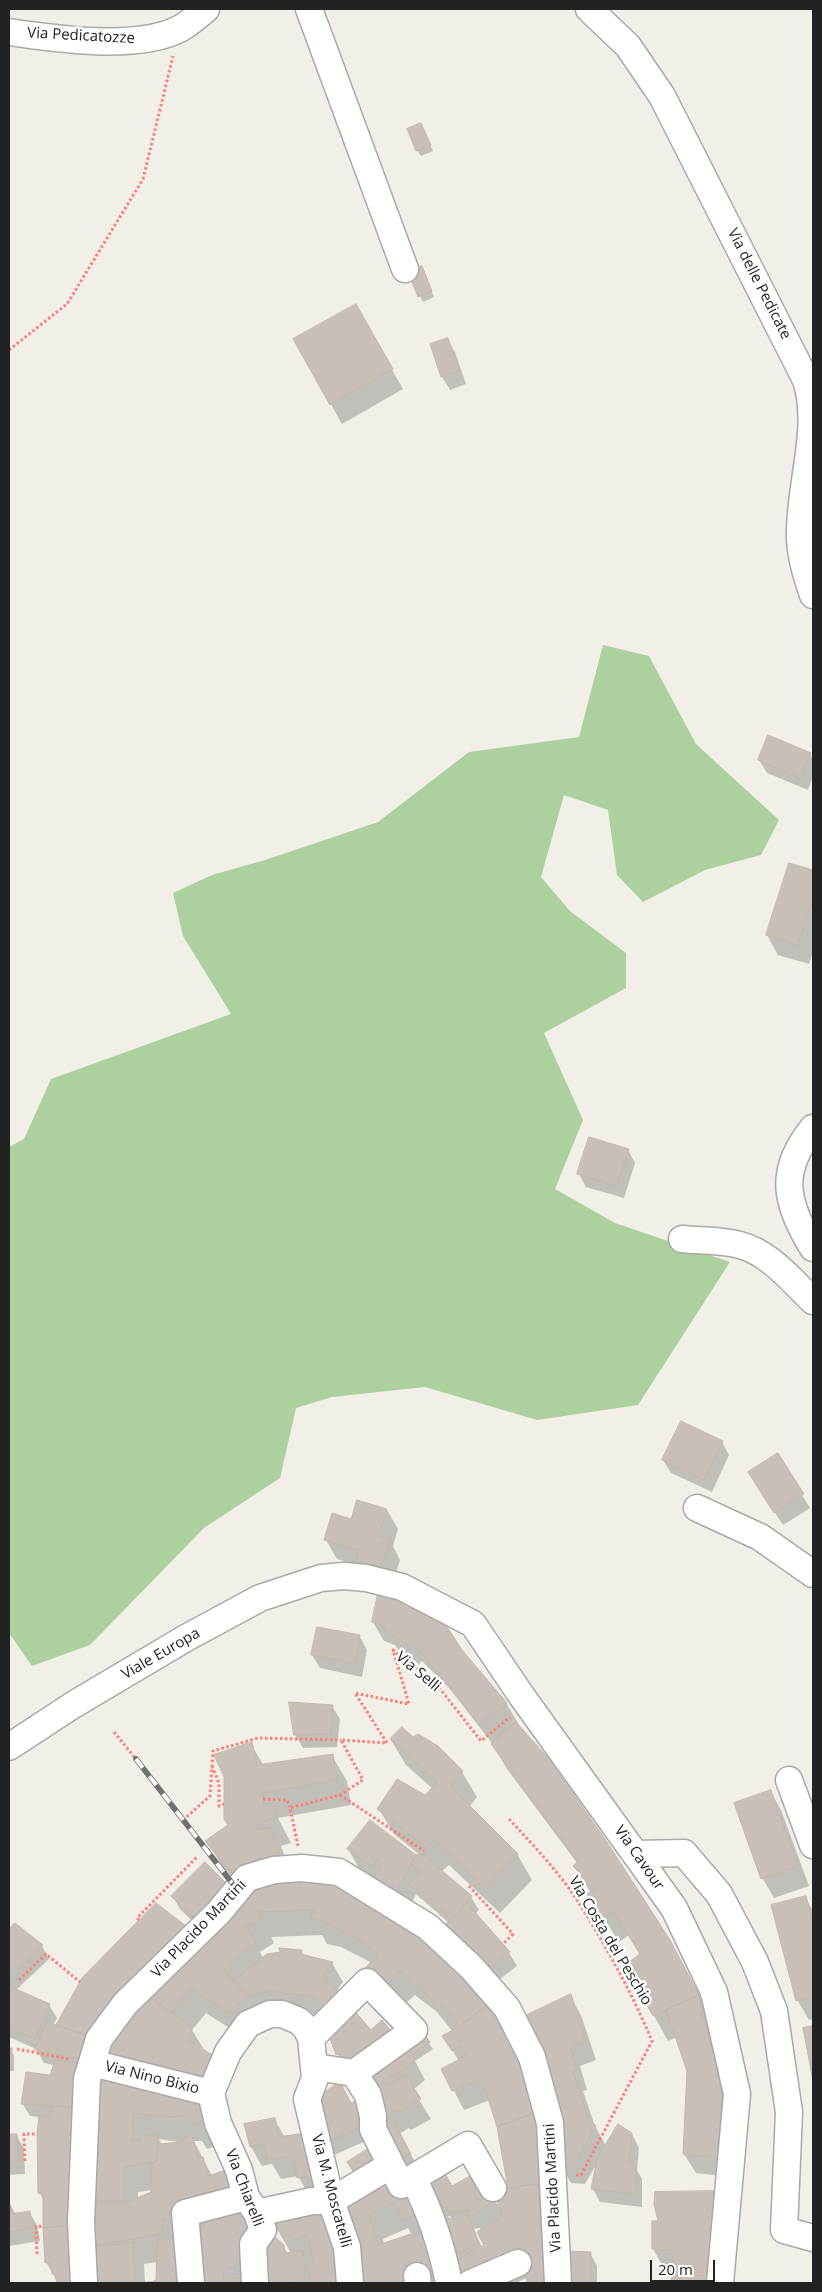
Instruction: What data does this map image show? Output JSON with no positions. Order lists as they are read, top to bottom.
{
  "streets": {
    "street": [
      "Via Pedicatozze",
      "Via delle Pedicate",
      "Viale Europa",
      "Via Cavour",
      "Via Placido Martini",
      "Via Nino Bixio",
      "Via Chiarelli",
      "Via M. Moscatelli"
    ],
    "path": ["Via Selli", "Via Costa del Peschio"]
  },
  "crossings": [
    ["Viale Europa", "Via Cavour"],
    ["Via Selli", "Via Cavour"],
    ["Via Placido Martini", "Via Costa del Peschio"],
    ["Via Placido Martini", "Via Nino Bixio"],
    ["Via Nino Bixio", "Via Chiarelli"]
  ],
  "scale_bar": "20 m"
}
